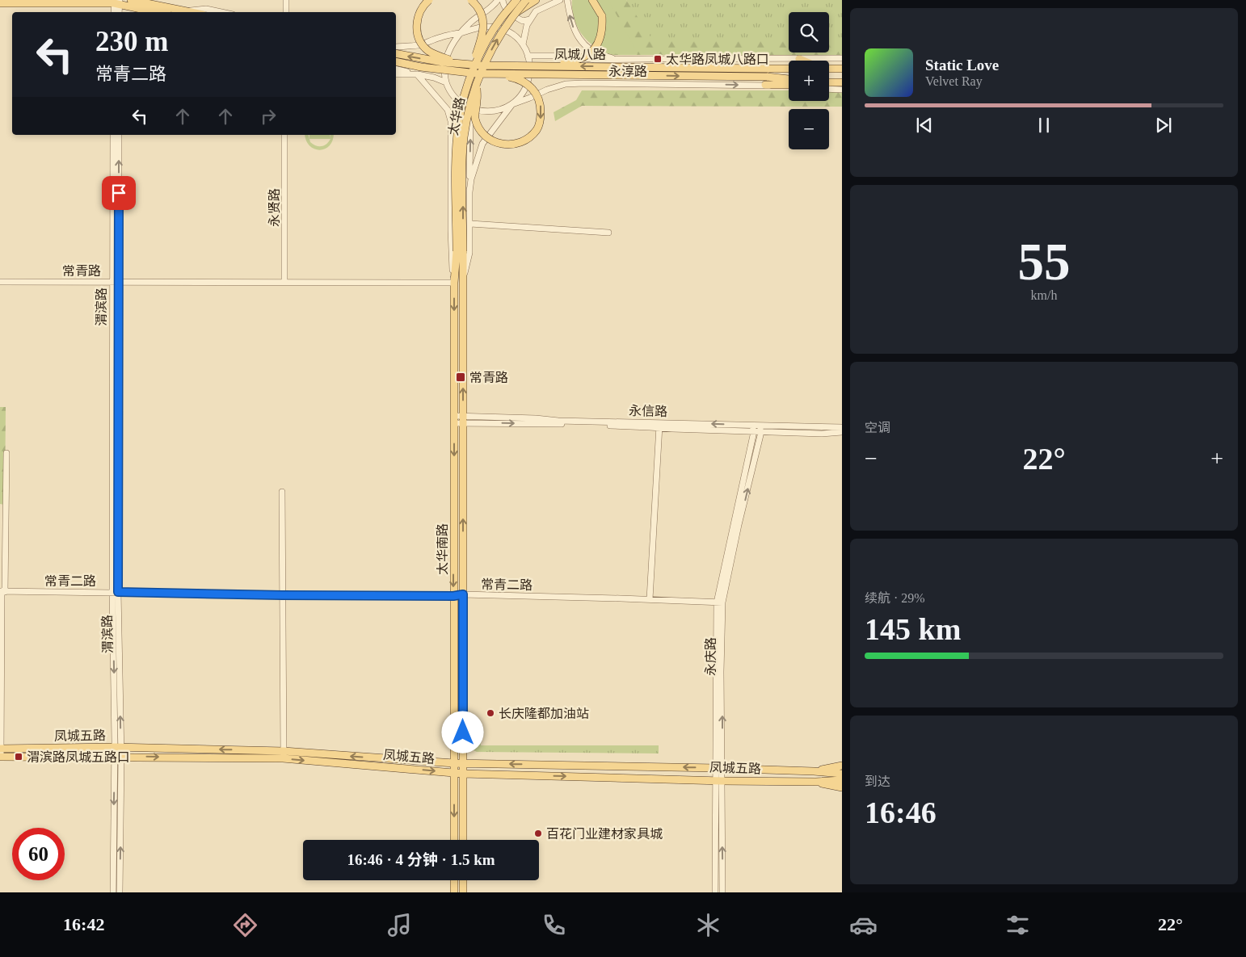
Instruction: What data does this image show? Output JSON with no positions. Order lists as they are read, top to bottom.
{
  "streets": {
    "main road": [
      "凤城八路",
      "太华路",
      "太华南路",
      "凤城五路"
    ],
    "street": [
      "永淳路",
      "永贤路",
      "常青路",
      "渭滨路",
      "永信路",
      "常青二路",
      "永庆路"
    ]
  },
  "crossings": [
    ["太华路", "太华南路"],
    ["永贤路", "常青路"],
    ["常青路", "渭滨路"],
    ["常青路", "太华南路"],
    ["渭滨路", "常青二路"],
    ["渭滨路", "凤城五路"],
    ["永信路", "太华南路"],
    ["永信路", "永庆路"],
    ["太华南路", "常青二路"],
    ["太华南路", "凤城五路"],
    ["常青二路", "永庆路"],
    ["永庆路", "凤城五路"]
  ],
  "places": {
    "transit": ["太华路凤城八路口", "常青路", "渭滨路凤城五路口"],
    "other": ["长庆隆都加油站", "百花门业建材家具城"]
  },
  "page": {
    "map_buttons": ["+", "−"],
    "turn": ["230 m", "常青二路"],
    "song": ["Static Love", "Velvet Ray"],
    "tile": [
      ["55", "km/h"],
      "空调",
      ["续航 · 29%", "145 km"],
      ["到达", "16:46"]
    ],
    "heat": ["−", "22°", "+"],
    "limit": "60",
    "trip": "16:46 · 4 分钟 · 1.5 km",
    "tabs": ["16:42", "22°"]
  }
}
